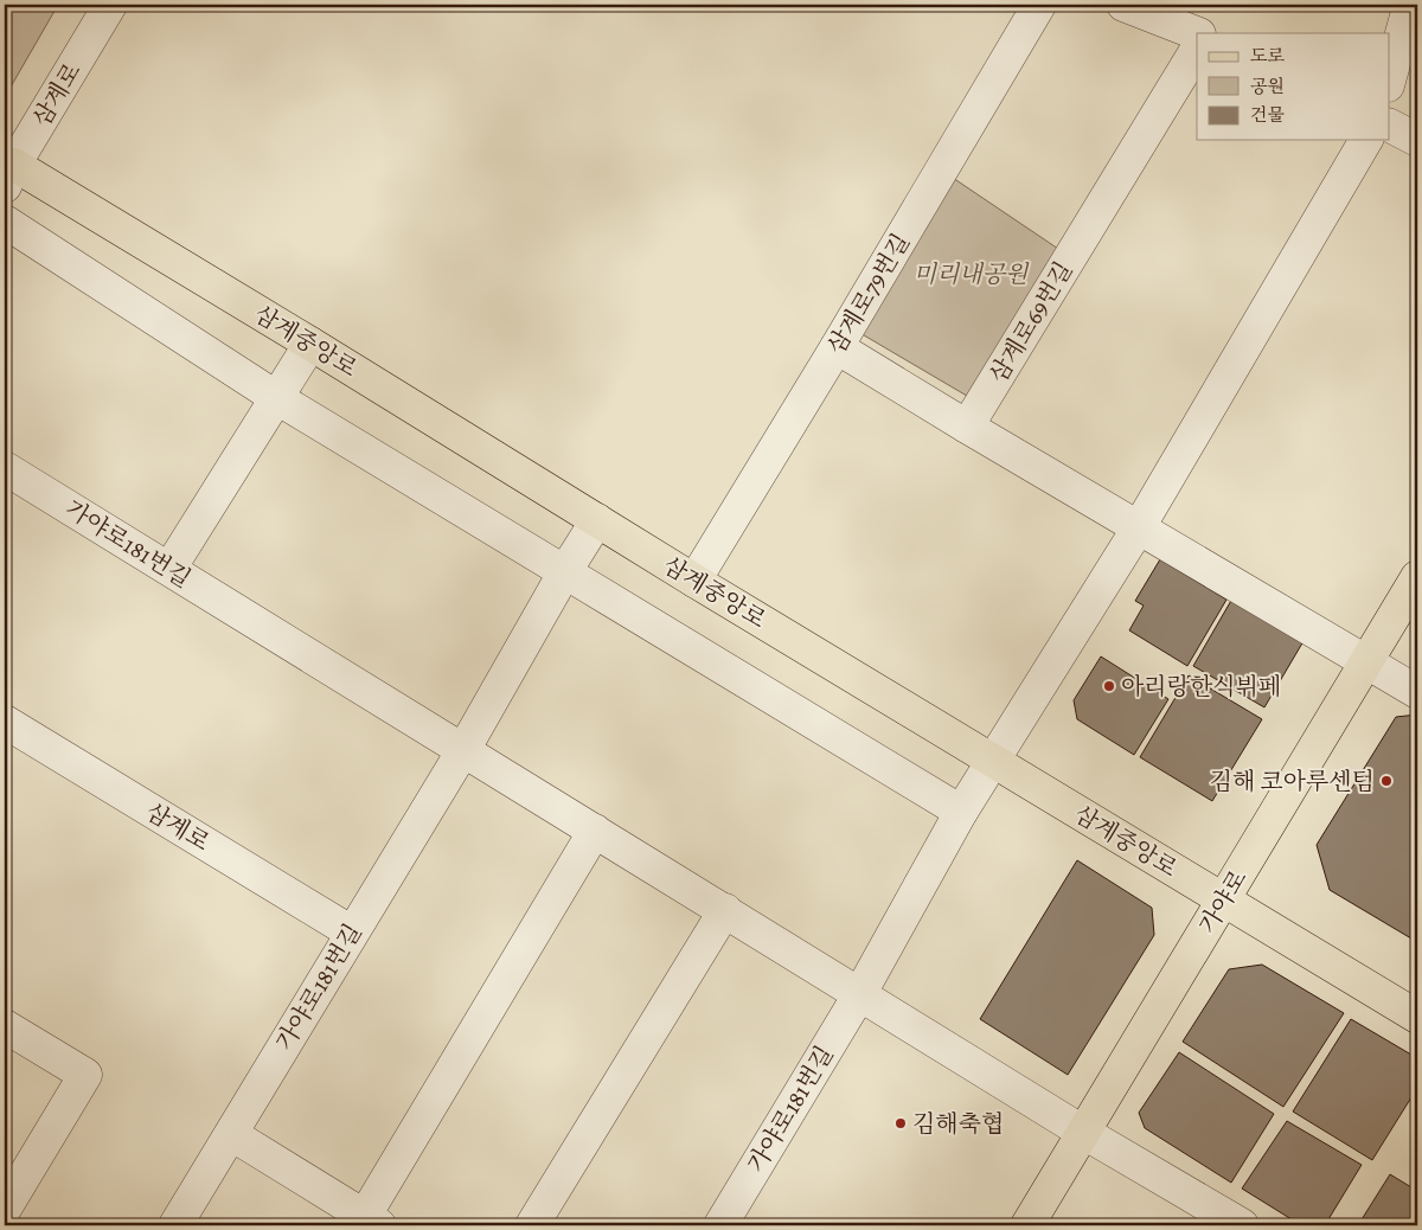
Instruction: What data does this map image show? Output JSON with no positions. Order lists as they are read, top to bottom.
{
  "streets": {
    "main road": ["삼계중앙로", "가야로"],
    "street": [
      "삼계로",
      "삼계로79번길",
      "삼계로69번길",
      "가야로181번길"
    ]
  },
  "crossings": [
    ["삼계로", "삼계중앙로"],
    ["삼계로", "가야로181번길"],
    ["삼계로79번길", "삼계중앙로"],
    ["삼계중앙로", "가야로"],
    ["가야로181번길", "가야로"]
  ],
  "parks": ["미리내공원"],
  "places": ["아리랑한식뷔페", "김해 코아루센텀", "김해축협"],
  "legend": ["도로", "공원", "건물"]
}
